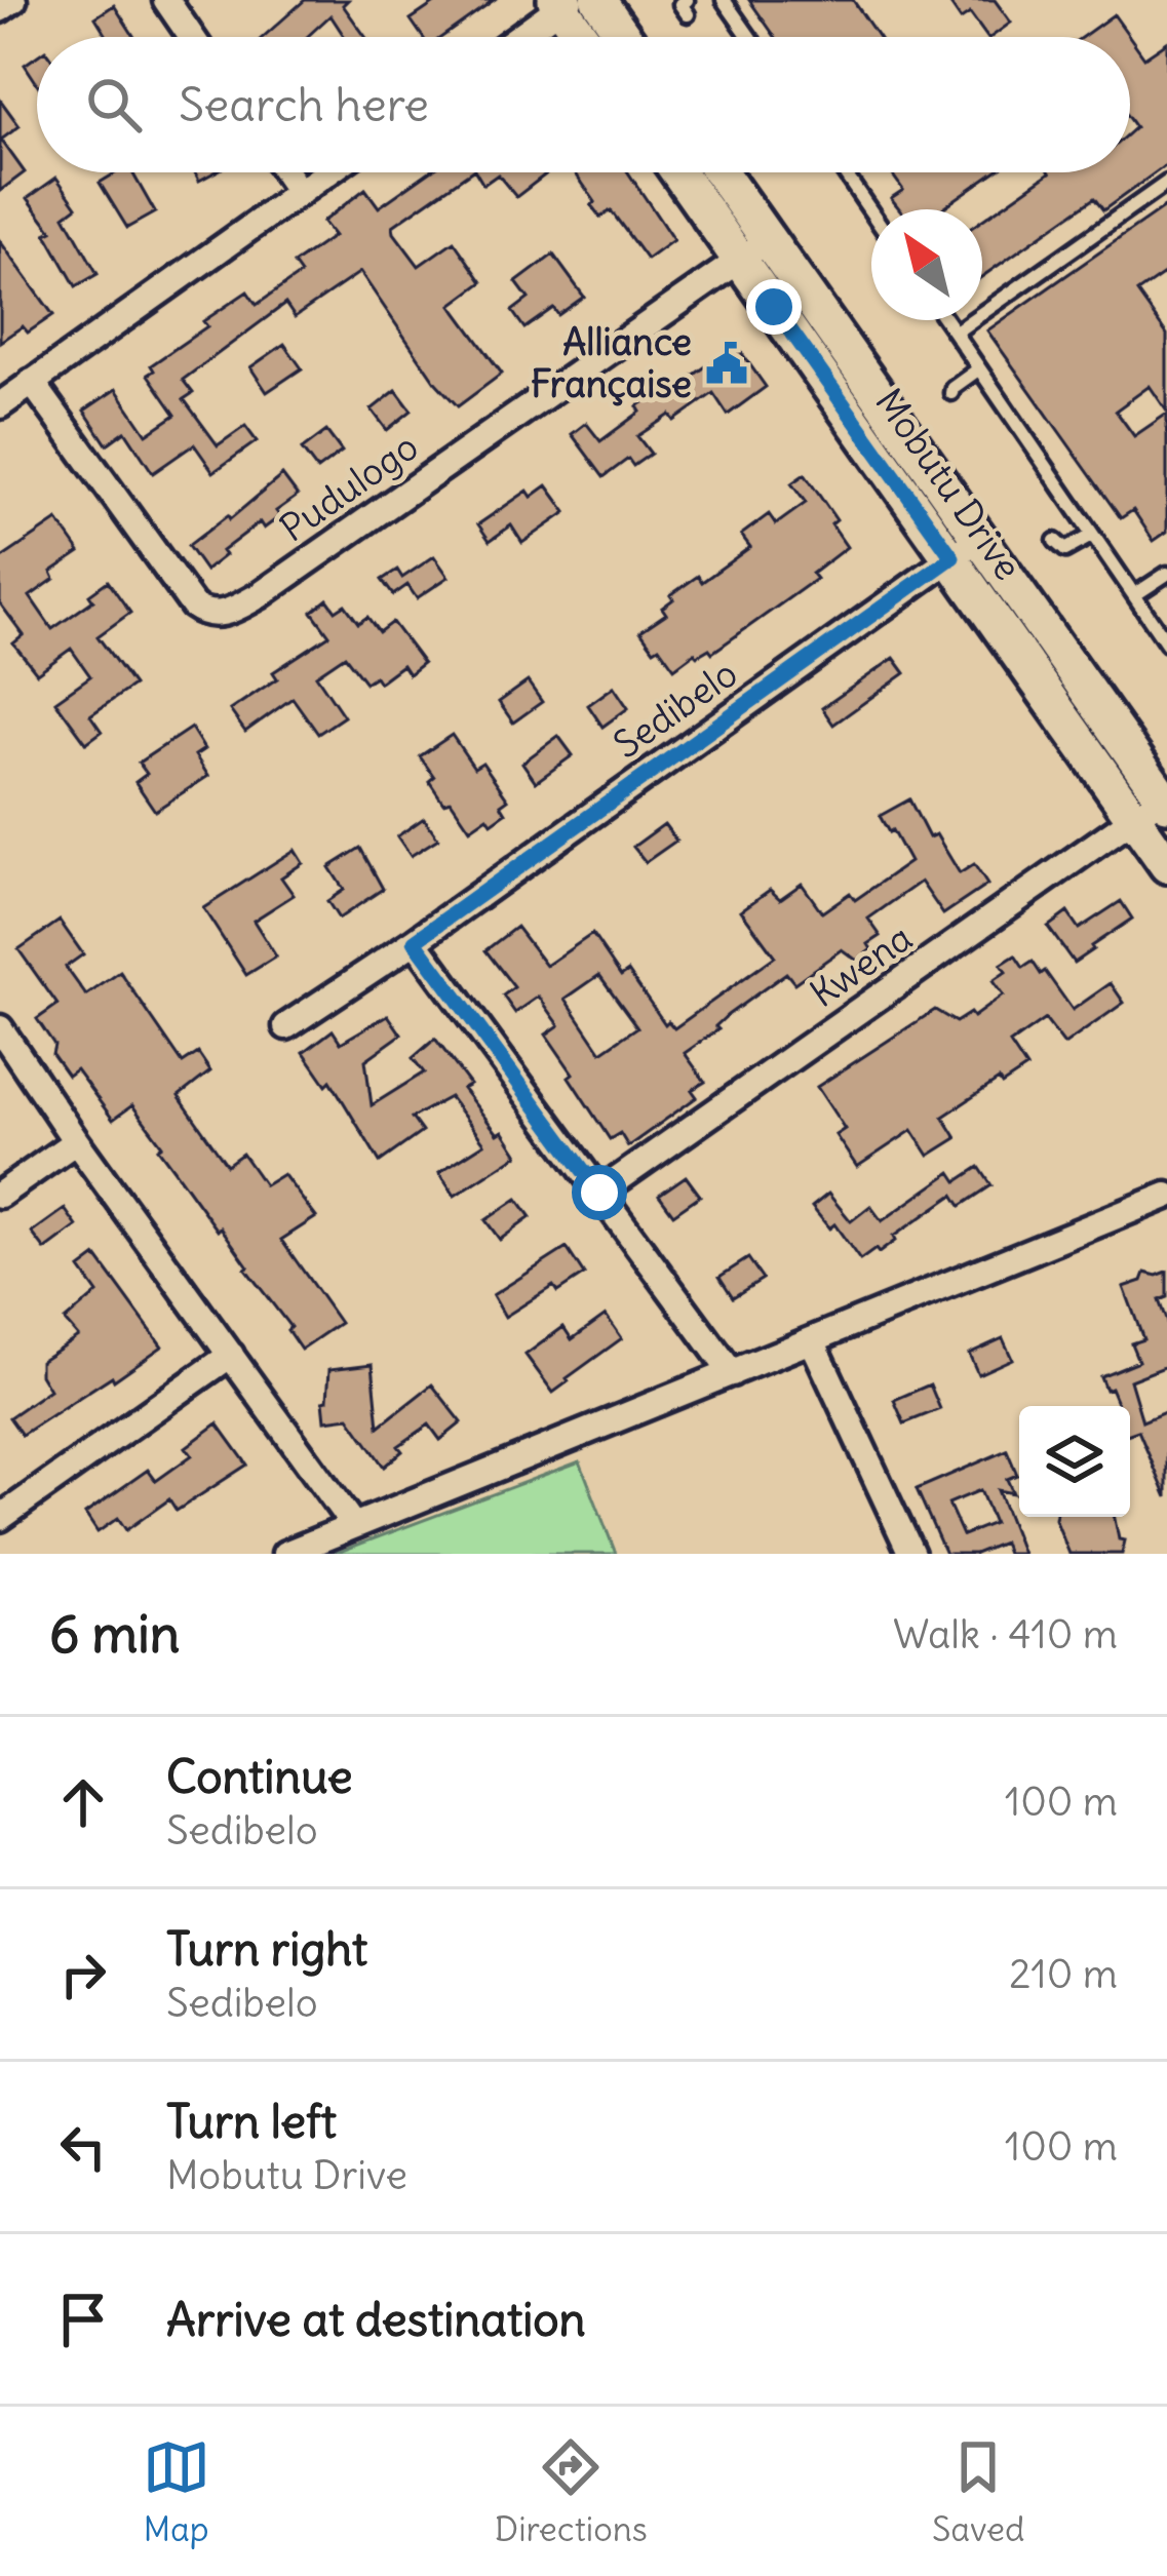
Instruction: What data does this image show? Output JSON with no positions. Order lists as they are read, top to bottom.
{
  "streets": {
    "main road": ["Mobutu Drive"],
    "street": ["Pudulogo", "Sedibelo", "Kwena"]
  },
  "crossings": [
    ["Mobutu Drive", "Pudulogo"],
    ["Mobutu Drive", "Sedibelo"],
    ["Mobutu Drive", "Kwena"]
  ],
  "places": {
    "public building": ["Alliance Française"]
  },
  "north": "top left",
  "page": {
    "search": "Search here",
    "heading": ["6 min", "Walk · 410 m"],
    "list": [
      ["Continue", "Sedibelo", "100 m"],
      ["Turn right", "Sedibelo", "210 m"],
      ["Turn left", "Mobutu Drive", "100 m"],
      "Arrive at destination"
    ],
    "nav": ["Map", "Directions", "Saved"]
  }
}
